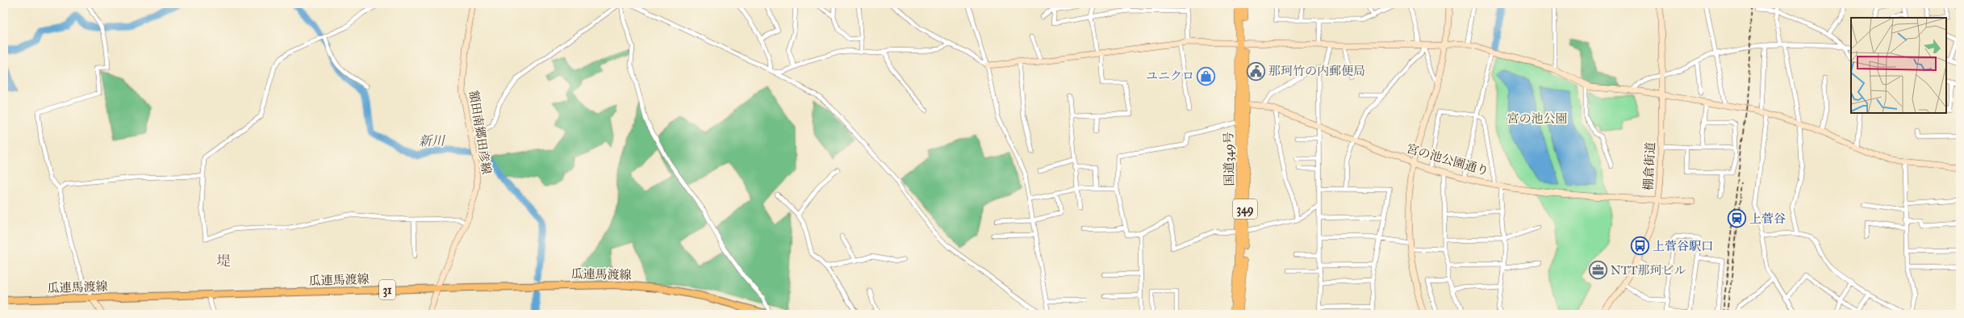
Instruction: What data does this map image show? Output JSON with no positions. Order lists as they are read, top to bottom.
{
  "streets": {
    "highway": ["国道349号", "349"],
    "main road": ["瓜連馬渡線", "31"],
    "street": ["額田南郷田彦線", "宮の池公園通り", "棚倉街道"]
  },
  "crossings": [
    ["額田南郷田彦線", "瓜連馬渡線"],
    ["国道349号", "宮の池公園通り"],
    ["宮の池公園通り", "棚倉街道"]
  ],
  "districts": ["堤"],
  "water": ["新川"],
  "parks": ["宮の池公園"],
  "places": {
    "public building": ["那珂竹の内郵便局"],
    "shop": ["ユニクロ"],
    "station": ["上菅谷"],
    "bus stop": ["上菅谷駅口"],
    "office": ["NTT那珂ビル"]
  }
}
